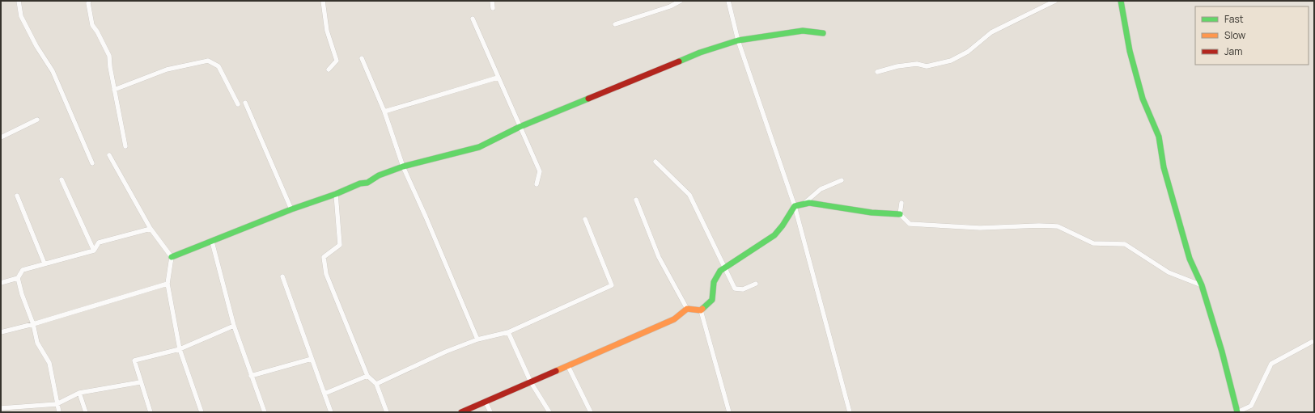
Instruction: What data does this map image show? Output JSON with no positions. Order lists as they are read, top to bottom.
{
  "legend": ["Fast", "Slow", "Jam"]
}
